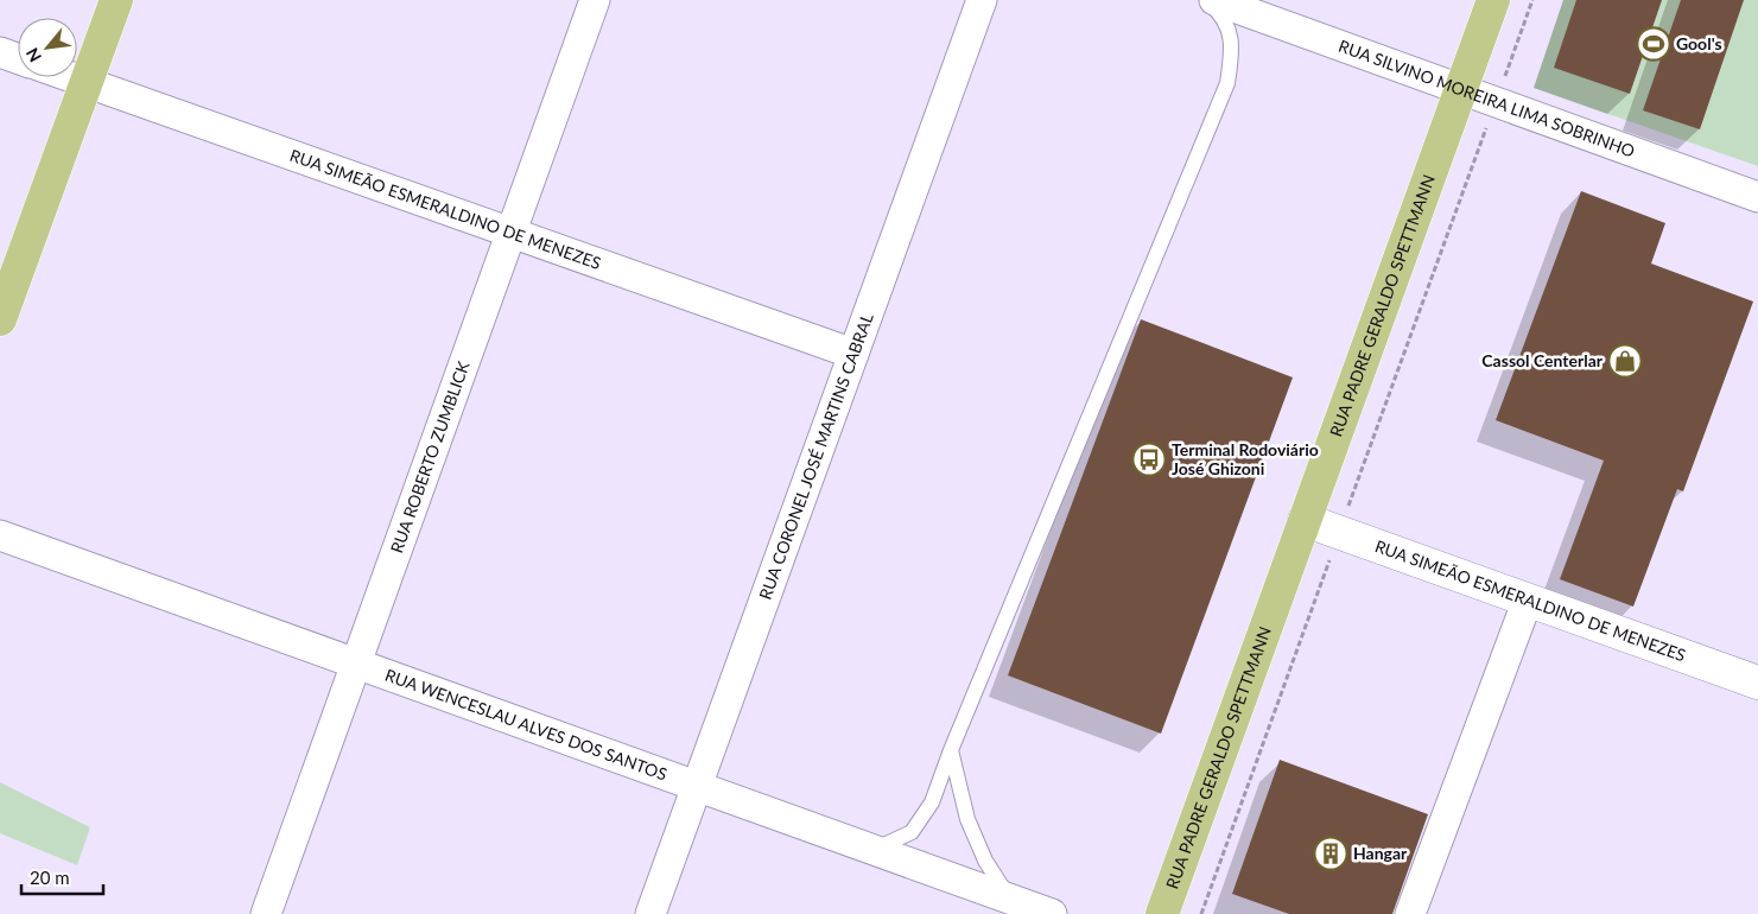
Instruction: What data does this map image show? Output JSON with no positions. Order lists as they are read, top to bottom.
{
  "streets": {
    "main road": ["RUA PADRE GERALDO SPETTMANN"],
    "street": [
      "RUA SILVINO MOREIRA LIMA SOBRINHO",
      "RUA SIMEÃO ESMERALDINO DE MENEZES",
      "RUA ROBERTO ZUMBLICK",
      "RUA CORONEL JOSÉ MARTINS CABRAL",
      "RUA WENCESLAU ALVES DOS SANTOS"
    ]
  },
  "crossings": [
    ["RUA SILVINO MOREIRA LIMA SOBRINHO", "RUA PADRE GERALDO SPETTMANN"],
    ["RUA SIMEÃO ESMERALDINO DE MENEZES", "RUA PADRE GERALDO SPETTMANN"],
    ["RUA SIMEÃO ESMERALDINO DE MENEZES", "RUA ROBERTO ZUMBLICK"],
    ["RUA SIMEÃO ESMERALDINO DE MENEZES", "RUA CORONEL JOSÉ MARTINS CABRAL"],
    ["RUA ROBERTO ZUMBLICK", "RUA WENCESLAU ALVES DOS SANTOS"],
    ["RUA CORONEL JOSÉ MARTINS CABRAL", "RUA WENCESLAU ALVES DOS SANTOS"]
  ],
  "places": {
    "sports": ["Gool's"],
    "shop": ["Cassol Centerlar"],
    "bus stop": ["Terminal Rodoviário José Ghizoni"],
    "building": ["Hangar"]
  },
  "scale_bar": "20 m",
  "north": "bottom left"
}
